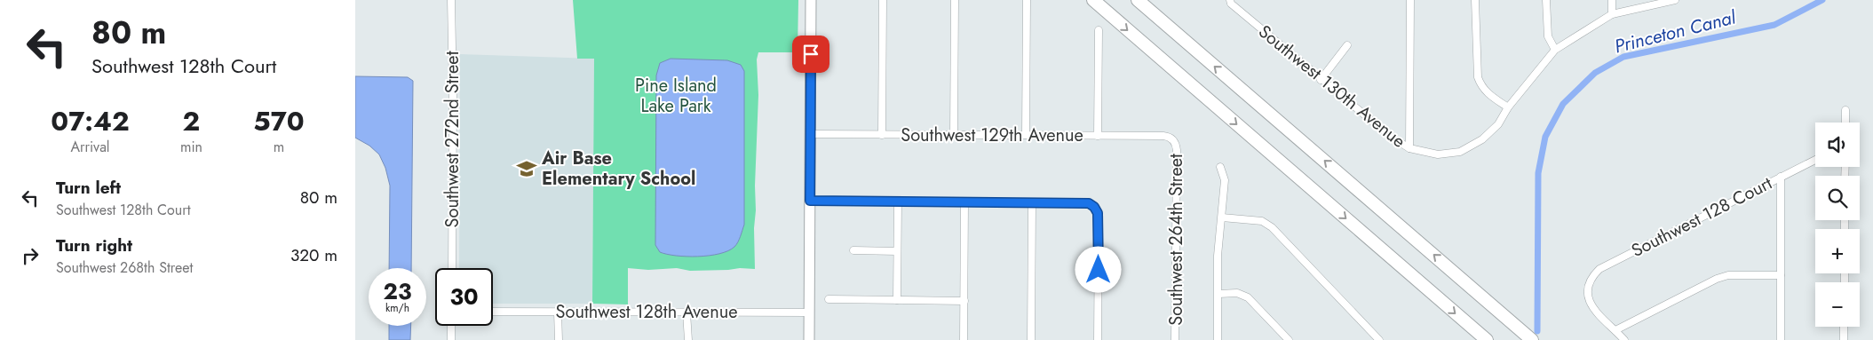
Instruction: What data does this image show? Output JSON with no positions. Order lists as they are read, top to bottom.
{
  "streets": {
    "street": [
      "Southwest 130th Avenue",
      "Southwest 129th Avenue",
      "Southwest 272nd Street",
      "Southwest 128 Court",
      "Southwest 264th Street",
      "Southwest 128th Avenue"
    ]
  },
  "crossings": [
    ["Southwest 129th Avenue", "Southwest 264th Street"]
  ],
  "water": ["Princeton Canal"],
  "parks": ["Pine Island Lake Park"],
  "places": {
    "school or university": ["Air Base Elementary School"]
  },
  "page": {
    "turn": ["80 m", "Southwest 128th Court"],
    "eta": [
      "07:42",
      "Arrival",
      "2",
      "min",
      "570",
      "m"
    ],
    "map_buttons": ["+", "−"],
    "list": [
      {
        "name": "Turn left",
        "note": "Southwest 128th Court",
        "value": "80 m"
      },
      {
        "name": "Turn right",
        "note": "Southwest 268th Street",
        "value": "320 m"
      }
    ],
    "speed": "23 km/h",
    "limit": "30"
  }
}
